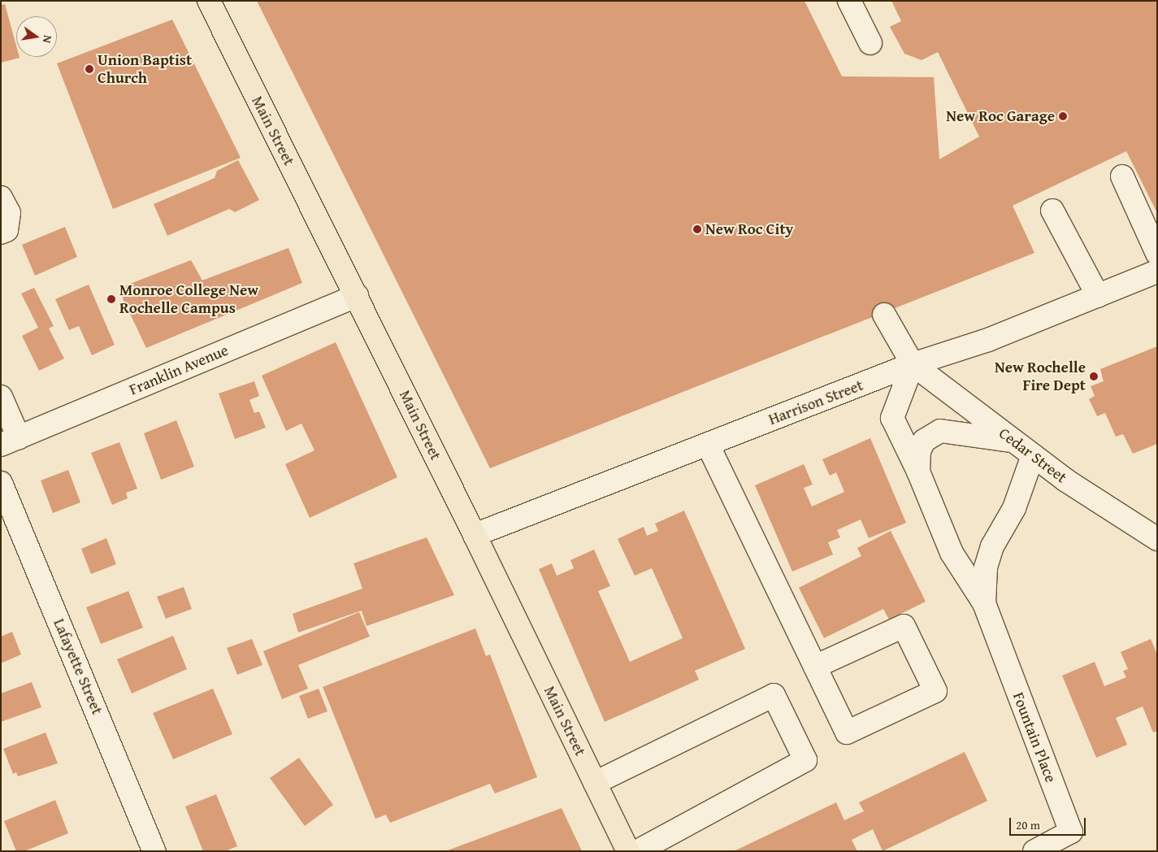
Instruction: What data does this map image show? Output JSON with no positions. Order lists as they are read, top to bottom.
{
  "streets": {
    "main road": ["Main Street"],
    "street": [
      "Franklin Avenue",
      "Harrison Street",
      "Cedar Street",
      "Lafayette Street",
      "Fountain Place"
    ]
  },
  "crossings": [
    ["Main Street", "Franklin Avenue"],
    ["Main Street", "Harrison Street"],
    ["Harrison Street", "Cedar Street"],
    ["Harrison Street", "Fountain Place"],
    ["Cedar Street", "Fountain Place"]
  ],
  "places": [
    "Union Baptist Church",
    "New Roc Garage",
    "New Roc City",
    "Monroe College New Rochelle Campus",
    "New Rochelle Fire Dept"
  ],
  "scale_bar": "20 m",
  "north": "right"
}
